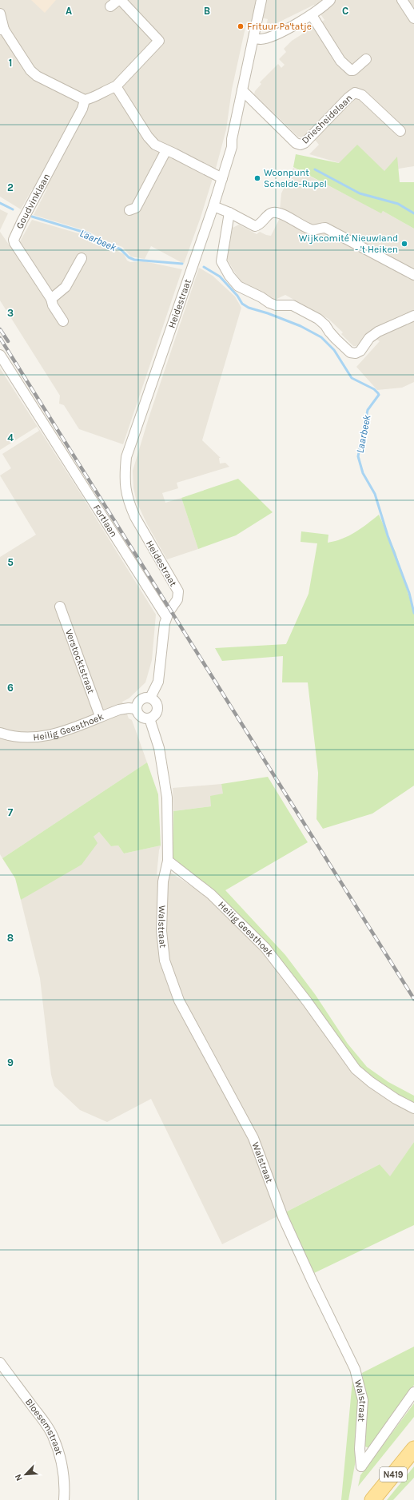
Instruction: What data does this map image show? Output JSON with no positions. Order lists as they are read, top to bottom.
{
  "streets": {
    "main road": ["N419"],
    "street": [
      "Driesheidelaan",
      "Goudvinklaan",
      "Heidestraat",
      "Fortlaan",
      "Verstocktstraat",
      "Heilig Geesthoek",
      "Walstraat",
      "Bloesemstraat"
    ]
  },
  "crossings": [
    ["Driesheidelaan", "Heidestraat"],
    ["Heidestraat", "Fortlaan"],
    ["Verstocktstraat", "Heilig Geesthoek"],
    ["Heilig Geesthoek", "Walstraat"]
  ],
  "water": ["Laarbeek"],
  "places": ["Frituur Pa'tatje", "Woonpunt Schelde-Rupel", "Wijkcomité Nieuwland - 't Heiken"],
  "north": "bottom left",
  "grid": {
    "columns": ["A", "B", "C"],
    "rows": [
      "1",
      "2",
      "3",
      "4",
      "5",
      "6",
      "7",
      "8",
      "9"
    ]
  }
}
